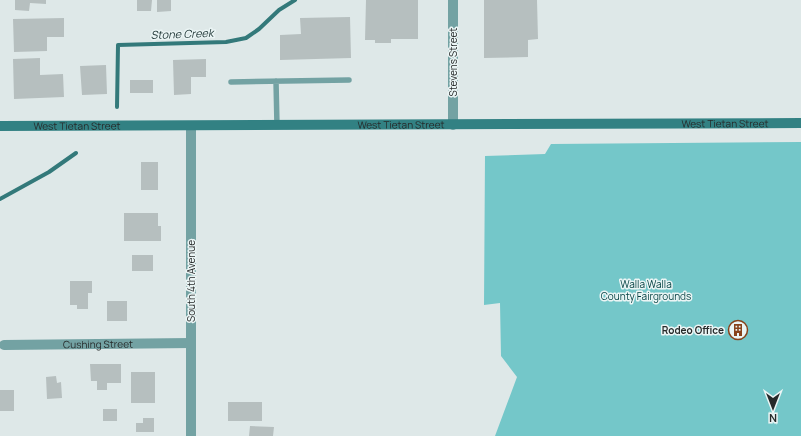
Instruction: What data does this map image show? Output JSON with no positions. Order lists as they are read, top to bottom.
{
  "streets": {
    "main road": ["West Tietan Street"],
    "street": ["Stevens Street", "South 4th Avenue", "Cushing Street"]
  },
  "crossings": [
    ["Stevens Street", "West Tietan Street"],
    ["West Tietan Street", "South 4th Avenue"],
    ["South 4th Avenue", "Cushing Street"]
  ],
  "water": ["Stone Creek"],
  "parks": ["Walla Walla County Fairgrounds"],
  "places": {
    "building": ["Rodeo Office"]
  },
  "north": "bottom"
}
